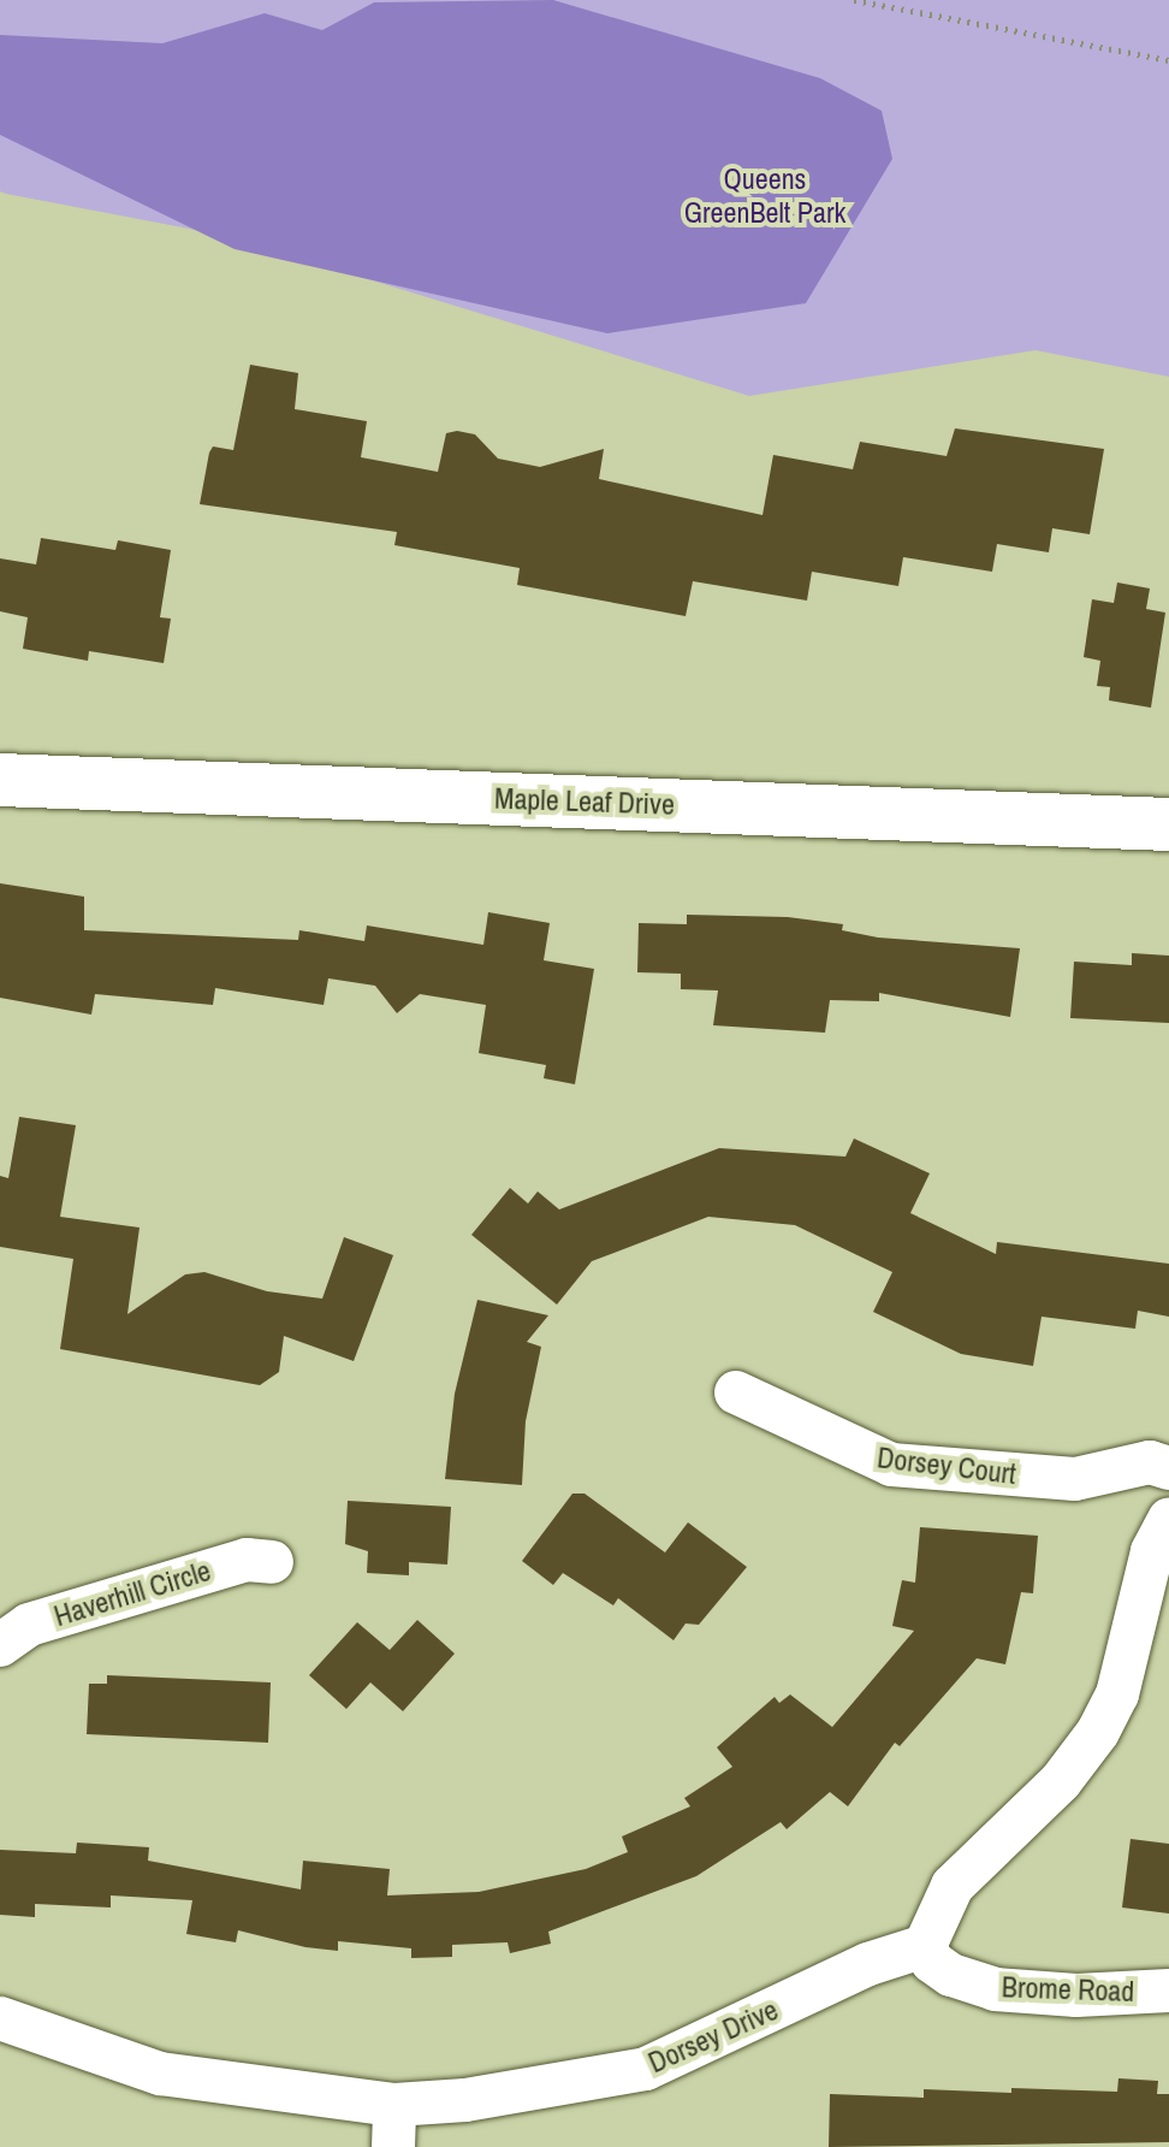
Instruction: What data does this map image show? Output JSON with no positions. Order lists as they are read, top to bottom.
{
  "streets": {
    "street": [
      "Maple Leaf Drive",
      "Dorsey Court",
      "Haverhill Circle",
      "Brome Road",
      "Dorsey Drive"
    ]
  },
  "crossings": [
    ["Brome Road", "Dorsey Drive"]
  ],
  "parks": ["Queens GreenBelt Park"]
}
